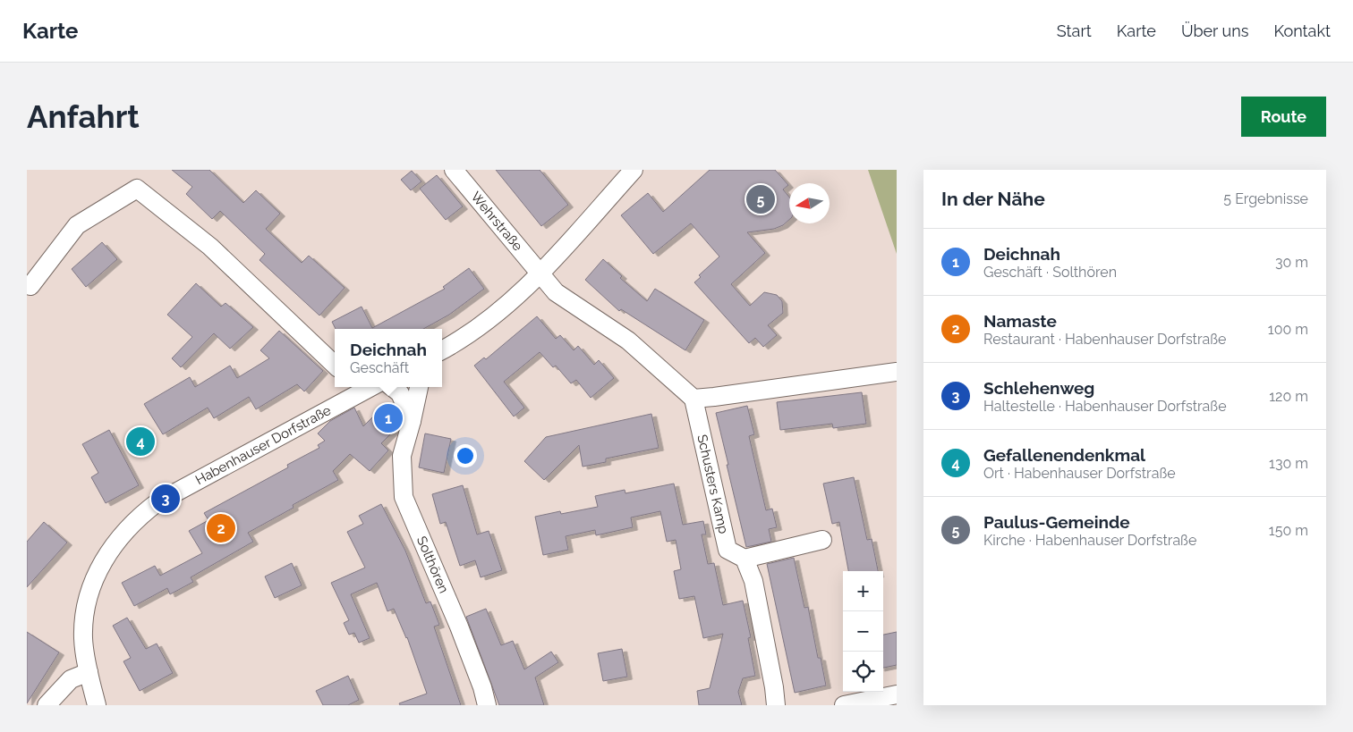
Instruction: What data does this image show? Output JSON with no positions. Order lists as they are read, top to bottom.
{
  "streets": {
    "street": [
      "Wehrstraße",
      "Habenhauser Dorfstraße",
      "Schusters Kamp",
      "Solthören"
    ]
  },
  "crossings": [
    ["Wehrstraße", "Schusters Kamp"]
  ],
  "north": "left",
  "page": {
    "header": "Karte",
    "nav": [
      "Start",
      "Karte",
      "Über uns",
      "Kontakt"
    ],
    "buttons": "Route",
    "title": "Anfahrt",
    "heading": ["In der Nähe", "5 Ergebnisse"],
    "pins": [
      "5",
      "1",
      "4",
      "3",
      "2"
    ],
    "list": [
      {
        "mark": "1",
        "name": "Deichnah",
        "note": "Geschäft · Solthören",
        "value": "30 m"
      },
      {
        "mark": "2",
        "name": "Namaste",
        "note": "Restaurant · Habenhauser Dorfstraße",
        "value": "100 m"
      },
      {
        "mark": "3",
        "name": "Schlehenweg",
        "note": "Haltestelle · Habenhauser Dorfstraße",
        "value": "120 m"
      },
      {
        "mark": "4",
        "name": "Gefallenendenkmal",
        "note": "Ort · Habenhauser Dorfstraße",
        "value": "130 m"
      },
      {
        "mark": "5",
        "name": "Paulus-Gemeinde",
        "note": "Kirche · Habenhauser Dorfstraße",
        "value": "150 m"
      }
    ],
    "popup": ["Deichnah", "Geschäft"],
    "map_buttons": ["+", "−"]
  }
}
